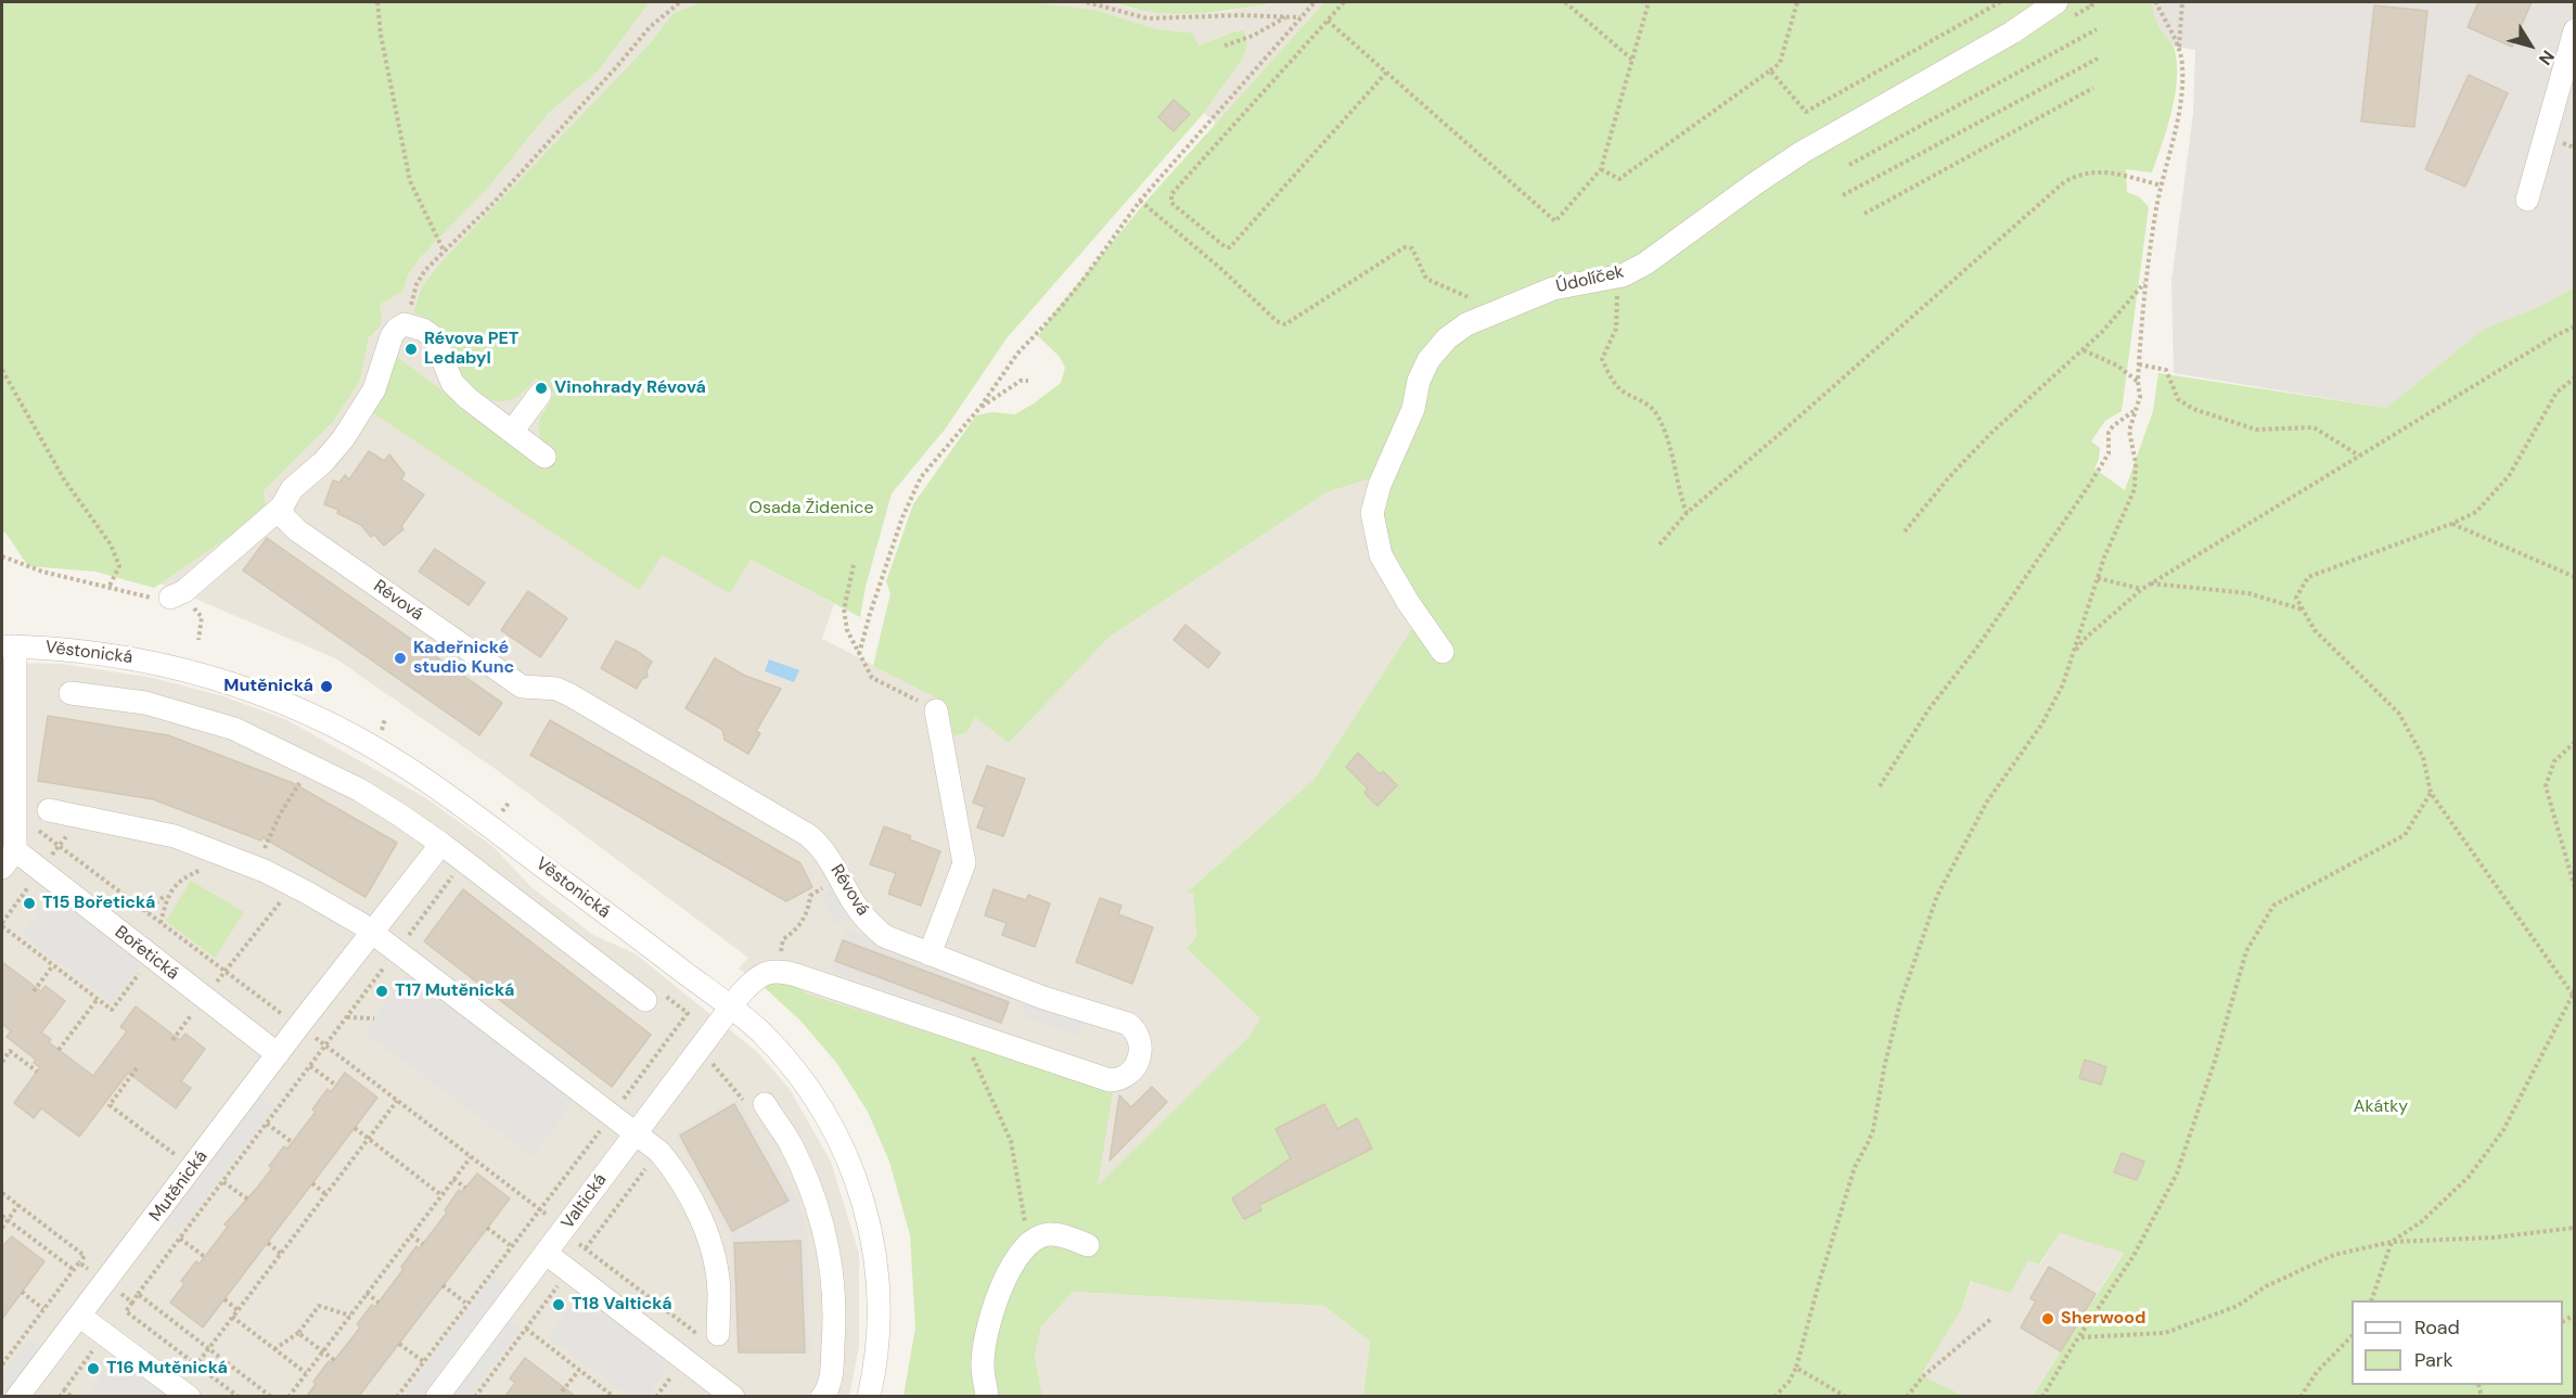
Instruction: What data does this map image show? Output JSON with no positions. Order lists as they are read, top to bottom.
{
  "streets": {
    "street": [
      "Údolíček",
      "Révová",
      "Věstonická",
      "Bořetická",
      "Mutěnická",
      "Valtická"
    ]
  },
  "crossings": [
    ["Věstonická", "Bořetická"],
    ["Věstonická", "Valtická"],
    ["Bořetická", "Mutěnická"]
  ],
  "parks": ["Osada Židenice", "Akátky"],
  "places": [
    "Révova PET Ledabyl",
    "Vinohrady Révová",
    "Kadeřnické studio Kunc",
    "Mutěnická",
    "T15 Bořetická",
    "T17 Mutěnická",
    "T18 Valtická",
    "Sherwood",
    "T16 Mutěnická"
  ],
  "legend": ["Road", "Park"],
  "north": "bottom right"
}
